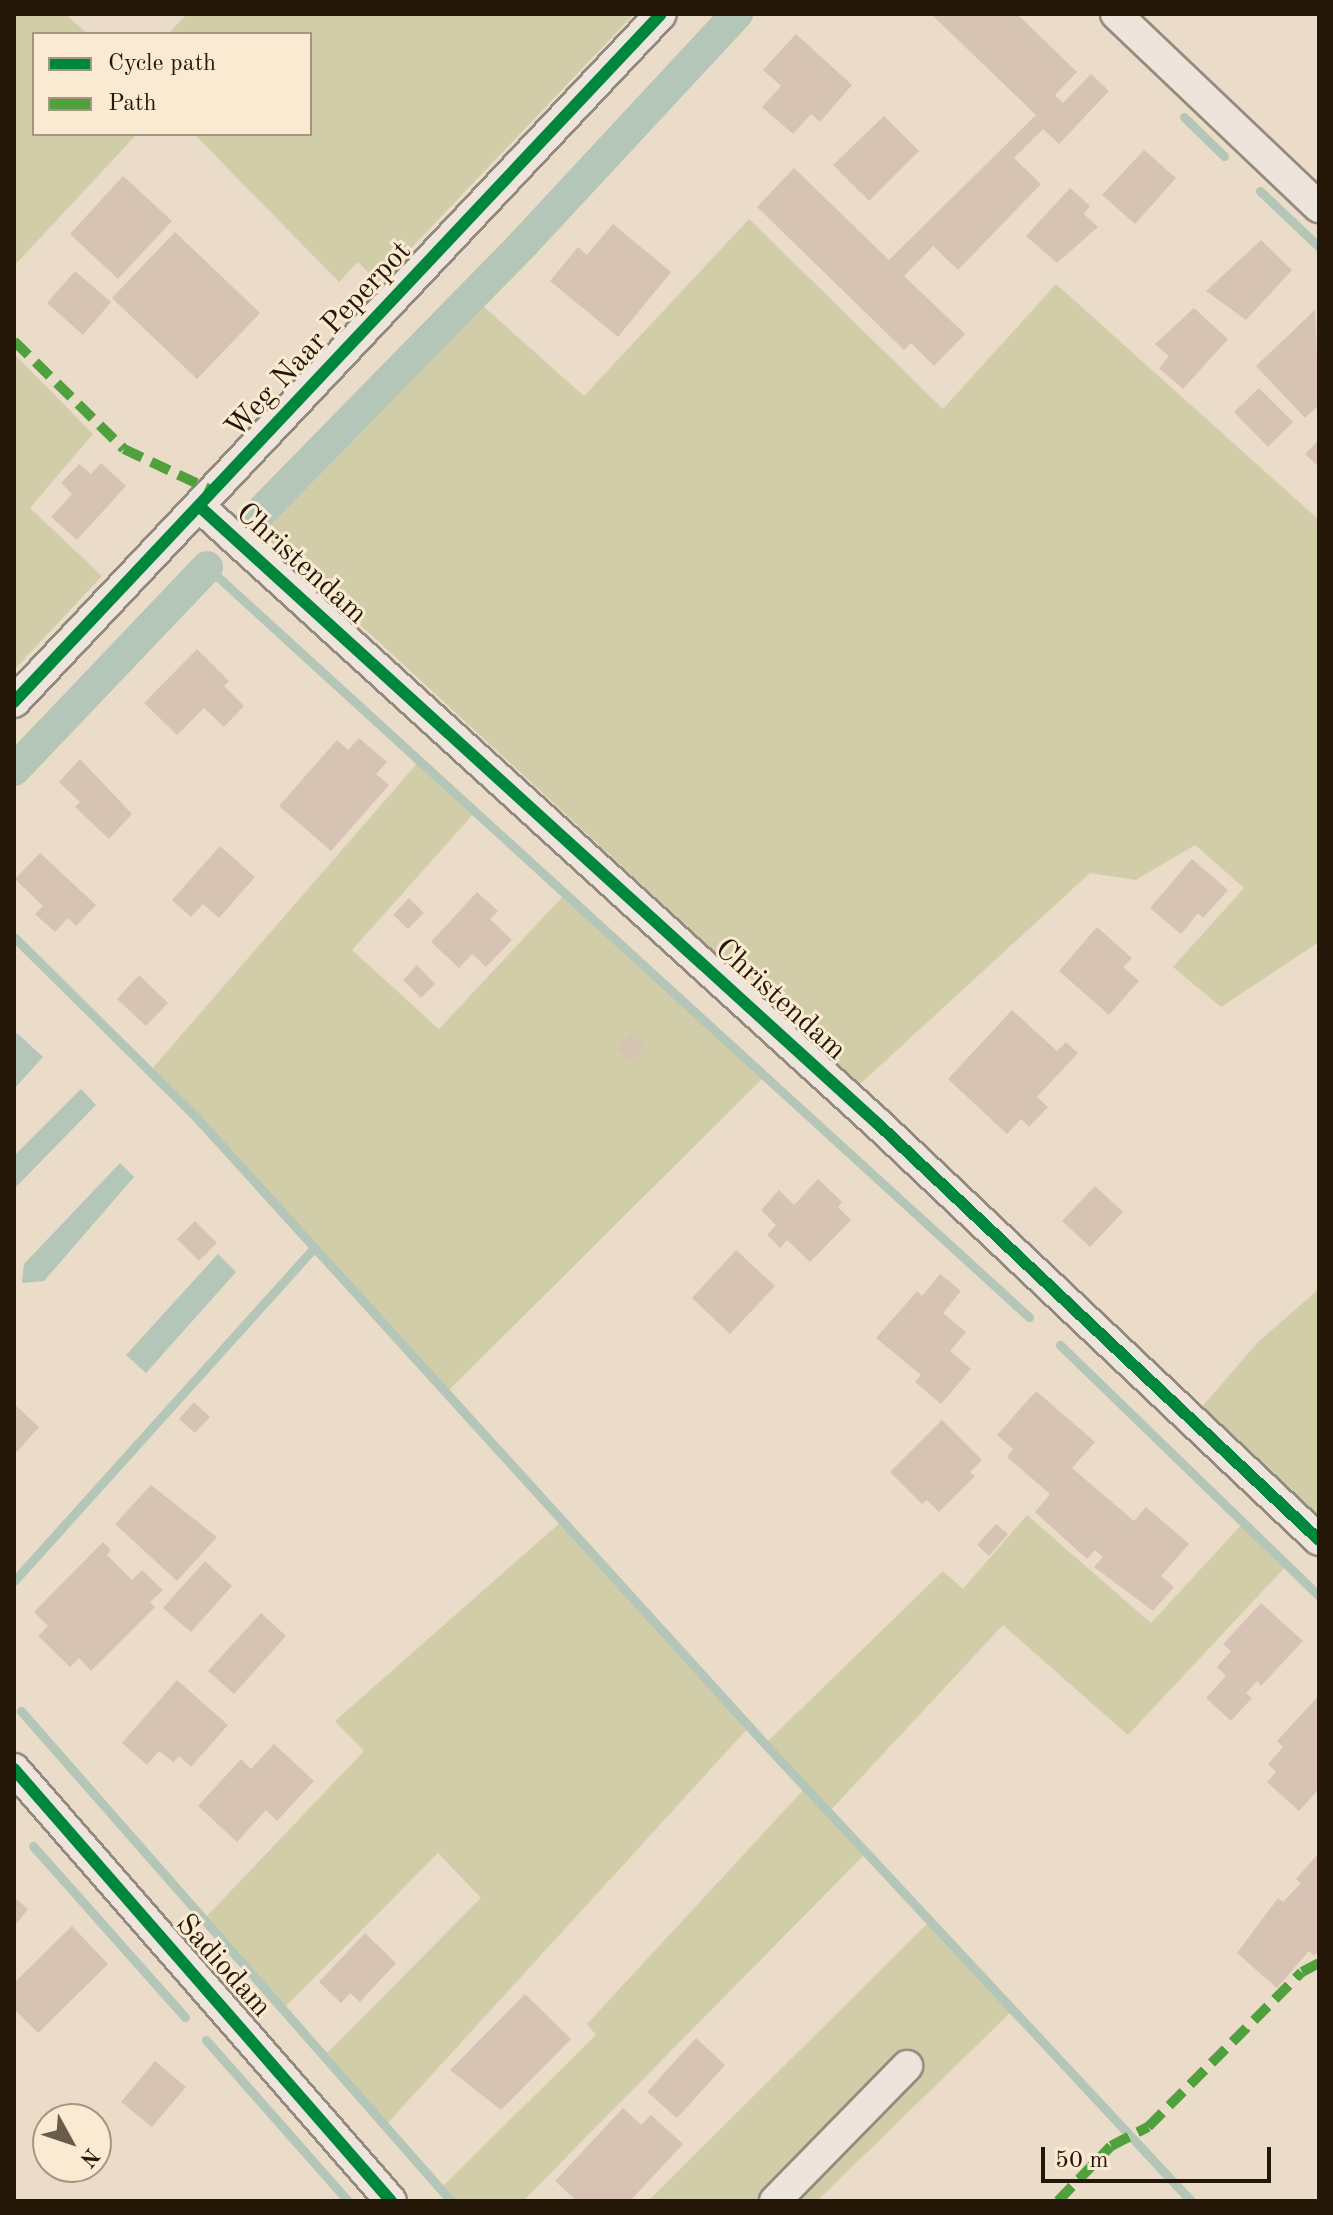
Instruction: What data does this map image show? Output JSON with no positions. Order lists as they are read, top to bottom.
{
  "streets": {
    "street": ["Weg Naar Peperpot", "Christendam", "Sadiodam"]
  },
  "crossings": [
    ["Weg Naar Peperpot", "Christendam"]
  ],
  "legend": ["Cycle path", "Path"],
  "scale_bar": "50 m",
  "north": "bottom right"
}
